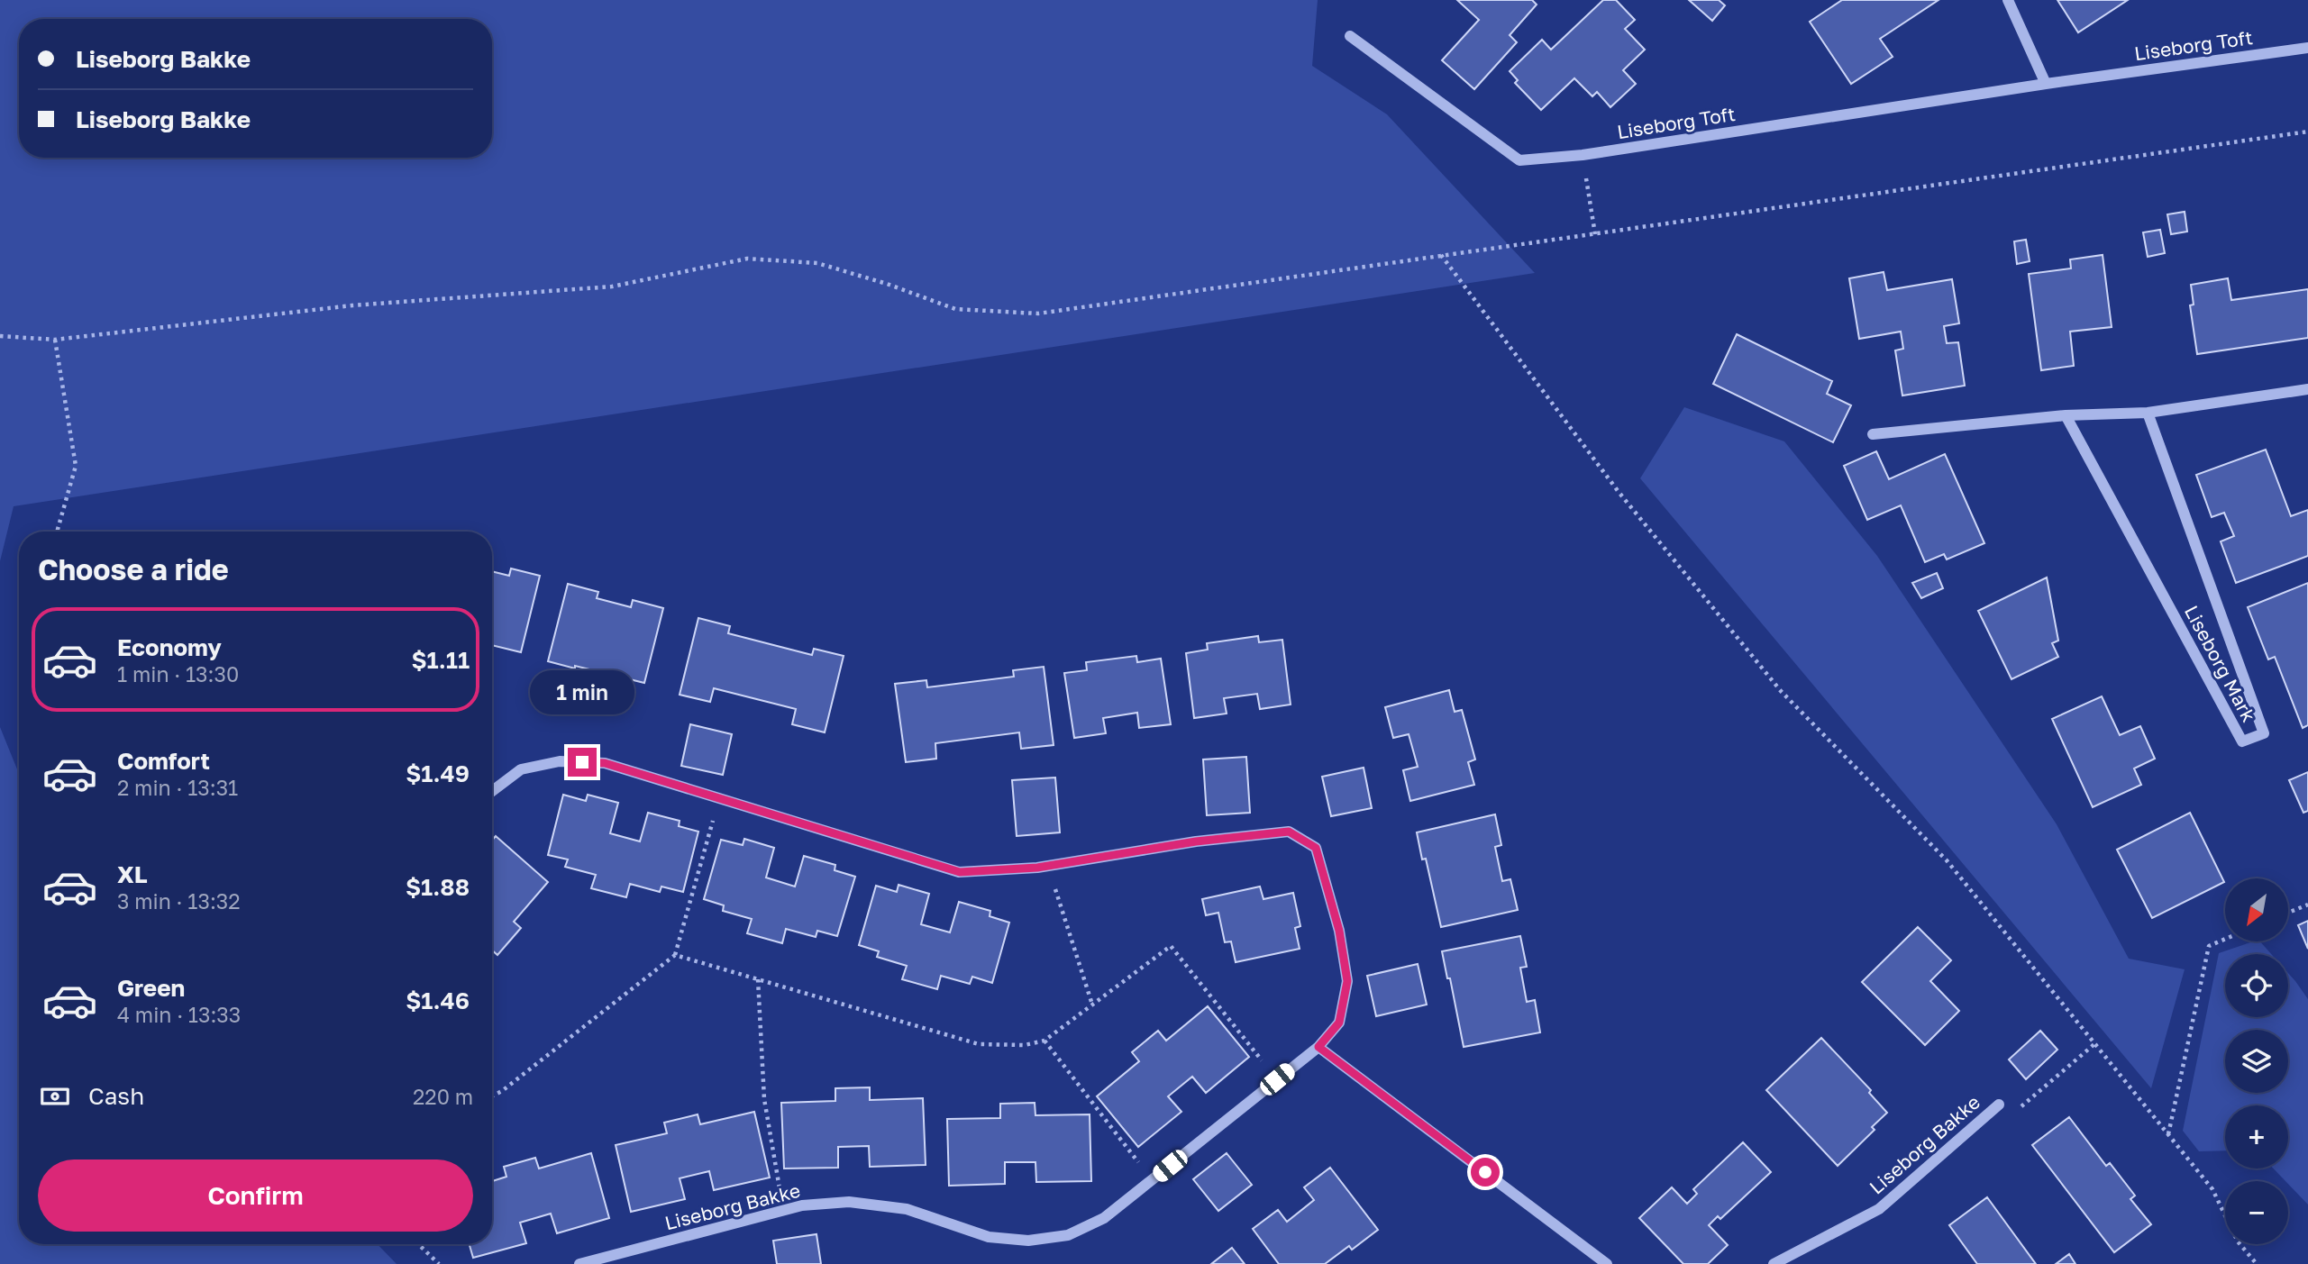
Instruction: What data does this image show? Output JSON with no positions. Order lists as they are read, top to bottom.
{
  "streets": {
    "street": ["Liseborg Toft", "Liseborg Mark", "Liseborg Bakke"]
  },
  "north": "bottom left",
  "page": {
    "banner": ["Liseborg Bakke", "Liseborg Bakke"],
    "heading": "Choose a ride",
    "list": [
      {
        "name": "Economy",
        "note": "1 min · 13:30",
        "value": "$1.11"
      },
      {
        "name": "Comfort",
        "note": "2 min · 13:31",
        "value": "$1.49"
      },
      {
        "name": "XL",
        "note": "3 min · 13:32",
        "value": "$1.88"
      },
      {
        "name": "Green",
        "note": "4 min · 13:33",
        "value": "$1.46"
      }
    ],
    "bubble": "1 min",
    "map_buttons": ["+", "−"],
    "pay": ["Cash", "220 m"],
    "buttons": "Confirm"
  }
}
